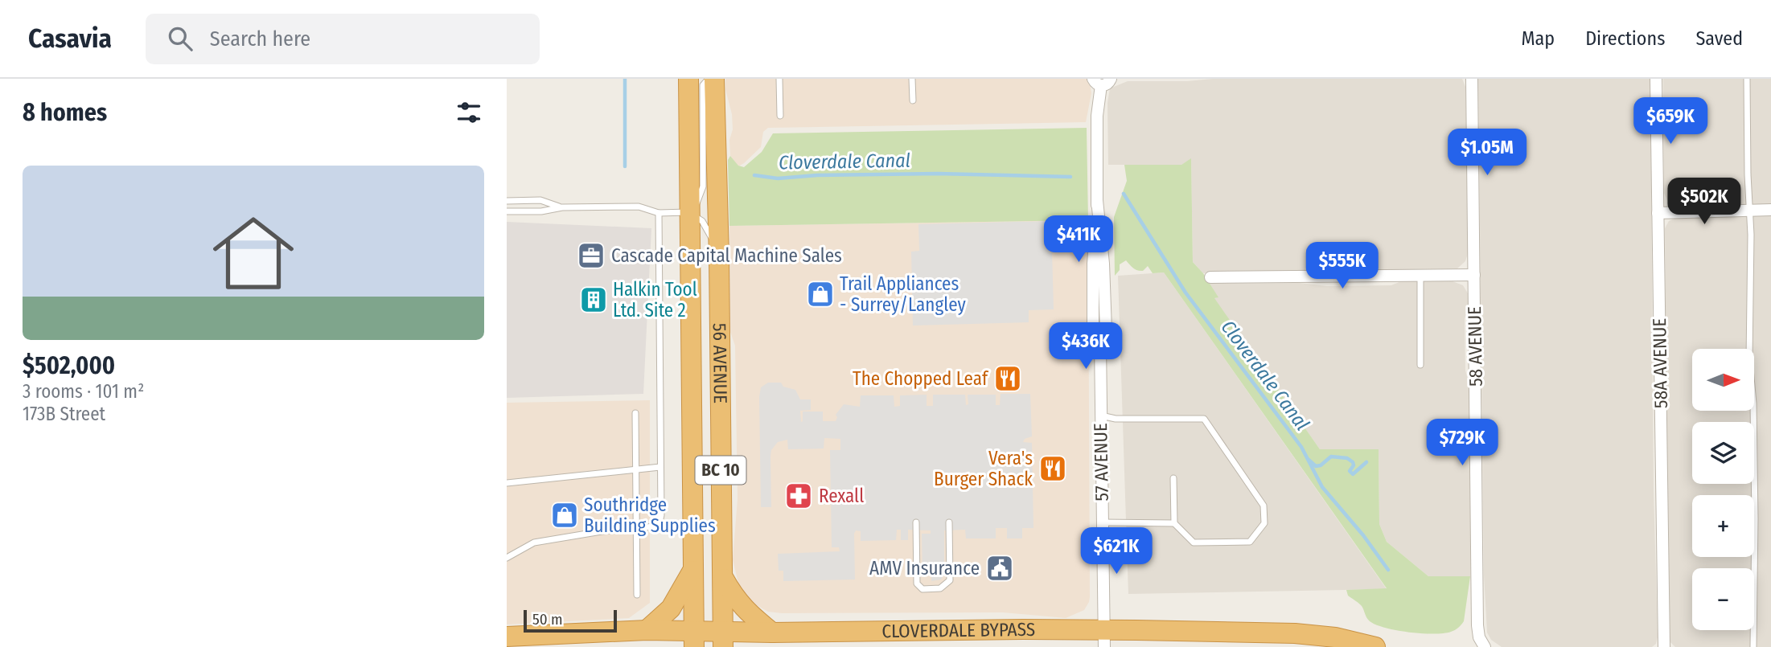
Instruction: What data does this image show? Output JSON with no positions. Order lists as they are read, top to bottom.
{
  "streets": {
    "highway": ["56 AVENUE", "BC 10", "CLOVERDALE BYPASS"],
    "street": ["58 AVENUE", "58A AVENUE", "57 AVENUE"]
  },
  "crossings": [
    ["56 AVENUE", "CLOVERDALE BYPASS"],
    ["57 AVENUE", "CLOVERDALE BYPASS"]
  ],
  "water": ["Cloverdale Canal"],
  "places": {
    "office": ["Cascade Capital Machine Sales"],
    "shop": ["Trail Appliances - Surrey/Langley", "Southridge Building Supplies"],
    "building": ["Halkin Tool Ltd. Site 2"],
    "restaurant": ["The Chopped Leaf", "Vera's Burger Shack"],
    "pharmacy": ["Rexall"],
    "public building": ["AMV Insurance"]
  },
  "scale_bar": "50 m",
  "north": "right",
  "page": {
    "header": "Casavia",
    "search": "Search here",
    "nav": ["Map", "Directions", "Saved"],
    "heading": "8 homes",
    "price": [
      "$659K",
      "$1.05M",
      "$502K",
      "$411K",
      "$555K",
      "$436K",
      "$729K",
      "$621K"
    ],
    "list": [
      {
        "name": "$502,000",
        "note": "3 rooms · 101 m² · 173B Street"
      }
    ],
    "map_buttons": ["+", "−"],
    "scale": "50 m"
  }
}
